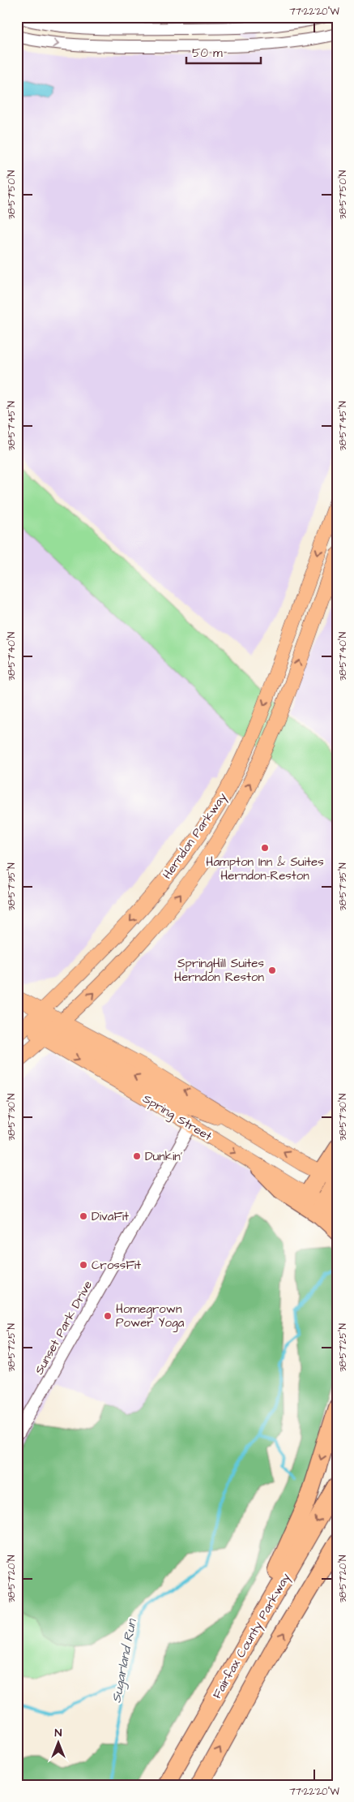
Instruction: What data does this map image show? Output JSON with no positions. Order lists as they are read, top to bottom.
{
  "streets": {
    "highway": ["Fairfax County Parkway"],
    "main road": ["Herndon Parkway", "Spring Street"],
    "street": ["Sunset Park Drive"]
  },
  "crossings": [
    ["Herndon Parkway", "Spring Street"],
    ["Spring Street", "Sunset Park Drive"]
  ],
  "water": ["Sugarland Run"],
  "places": [
    "Hampton Inn & Suites Herndon-Reston",
    "SpringHill Suites Herndon Reston",
    "Dunkin'",
    "DivaFit",
    "CrossFit",
    "Homegrown Power Yoga"
  ],
  "scale_bar": "50 m",
  "north": "top",
  "coordinates": [
    "77°22'20\"W",
    "38°57'50\"N",
    "38°57'45\"N",
    "38°57'40\"N",
    "38°57'35\"N",
    "38°57'30\"N",
    "38°57'25\"N",
    "38°57'20\"N"
  ]
}
